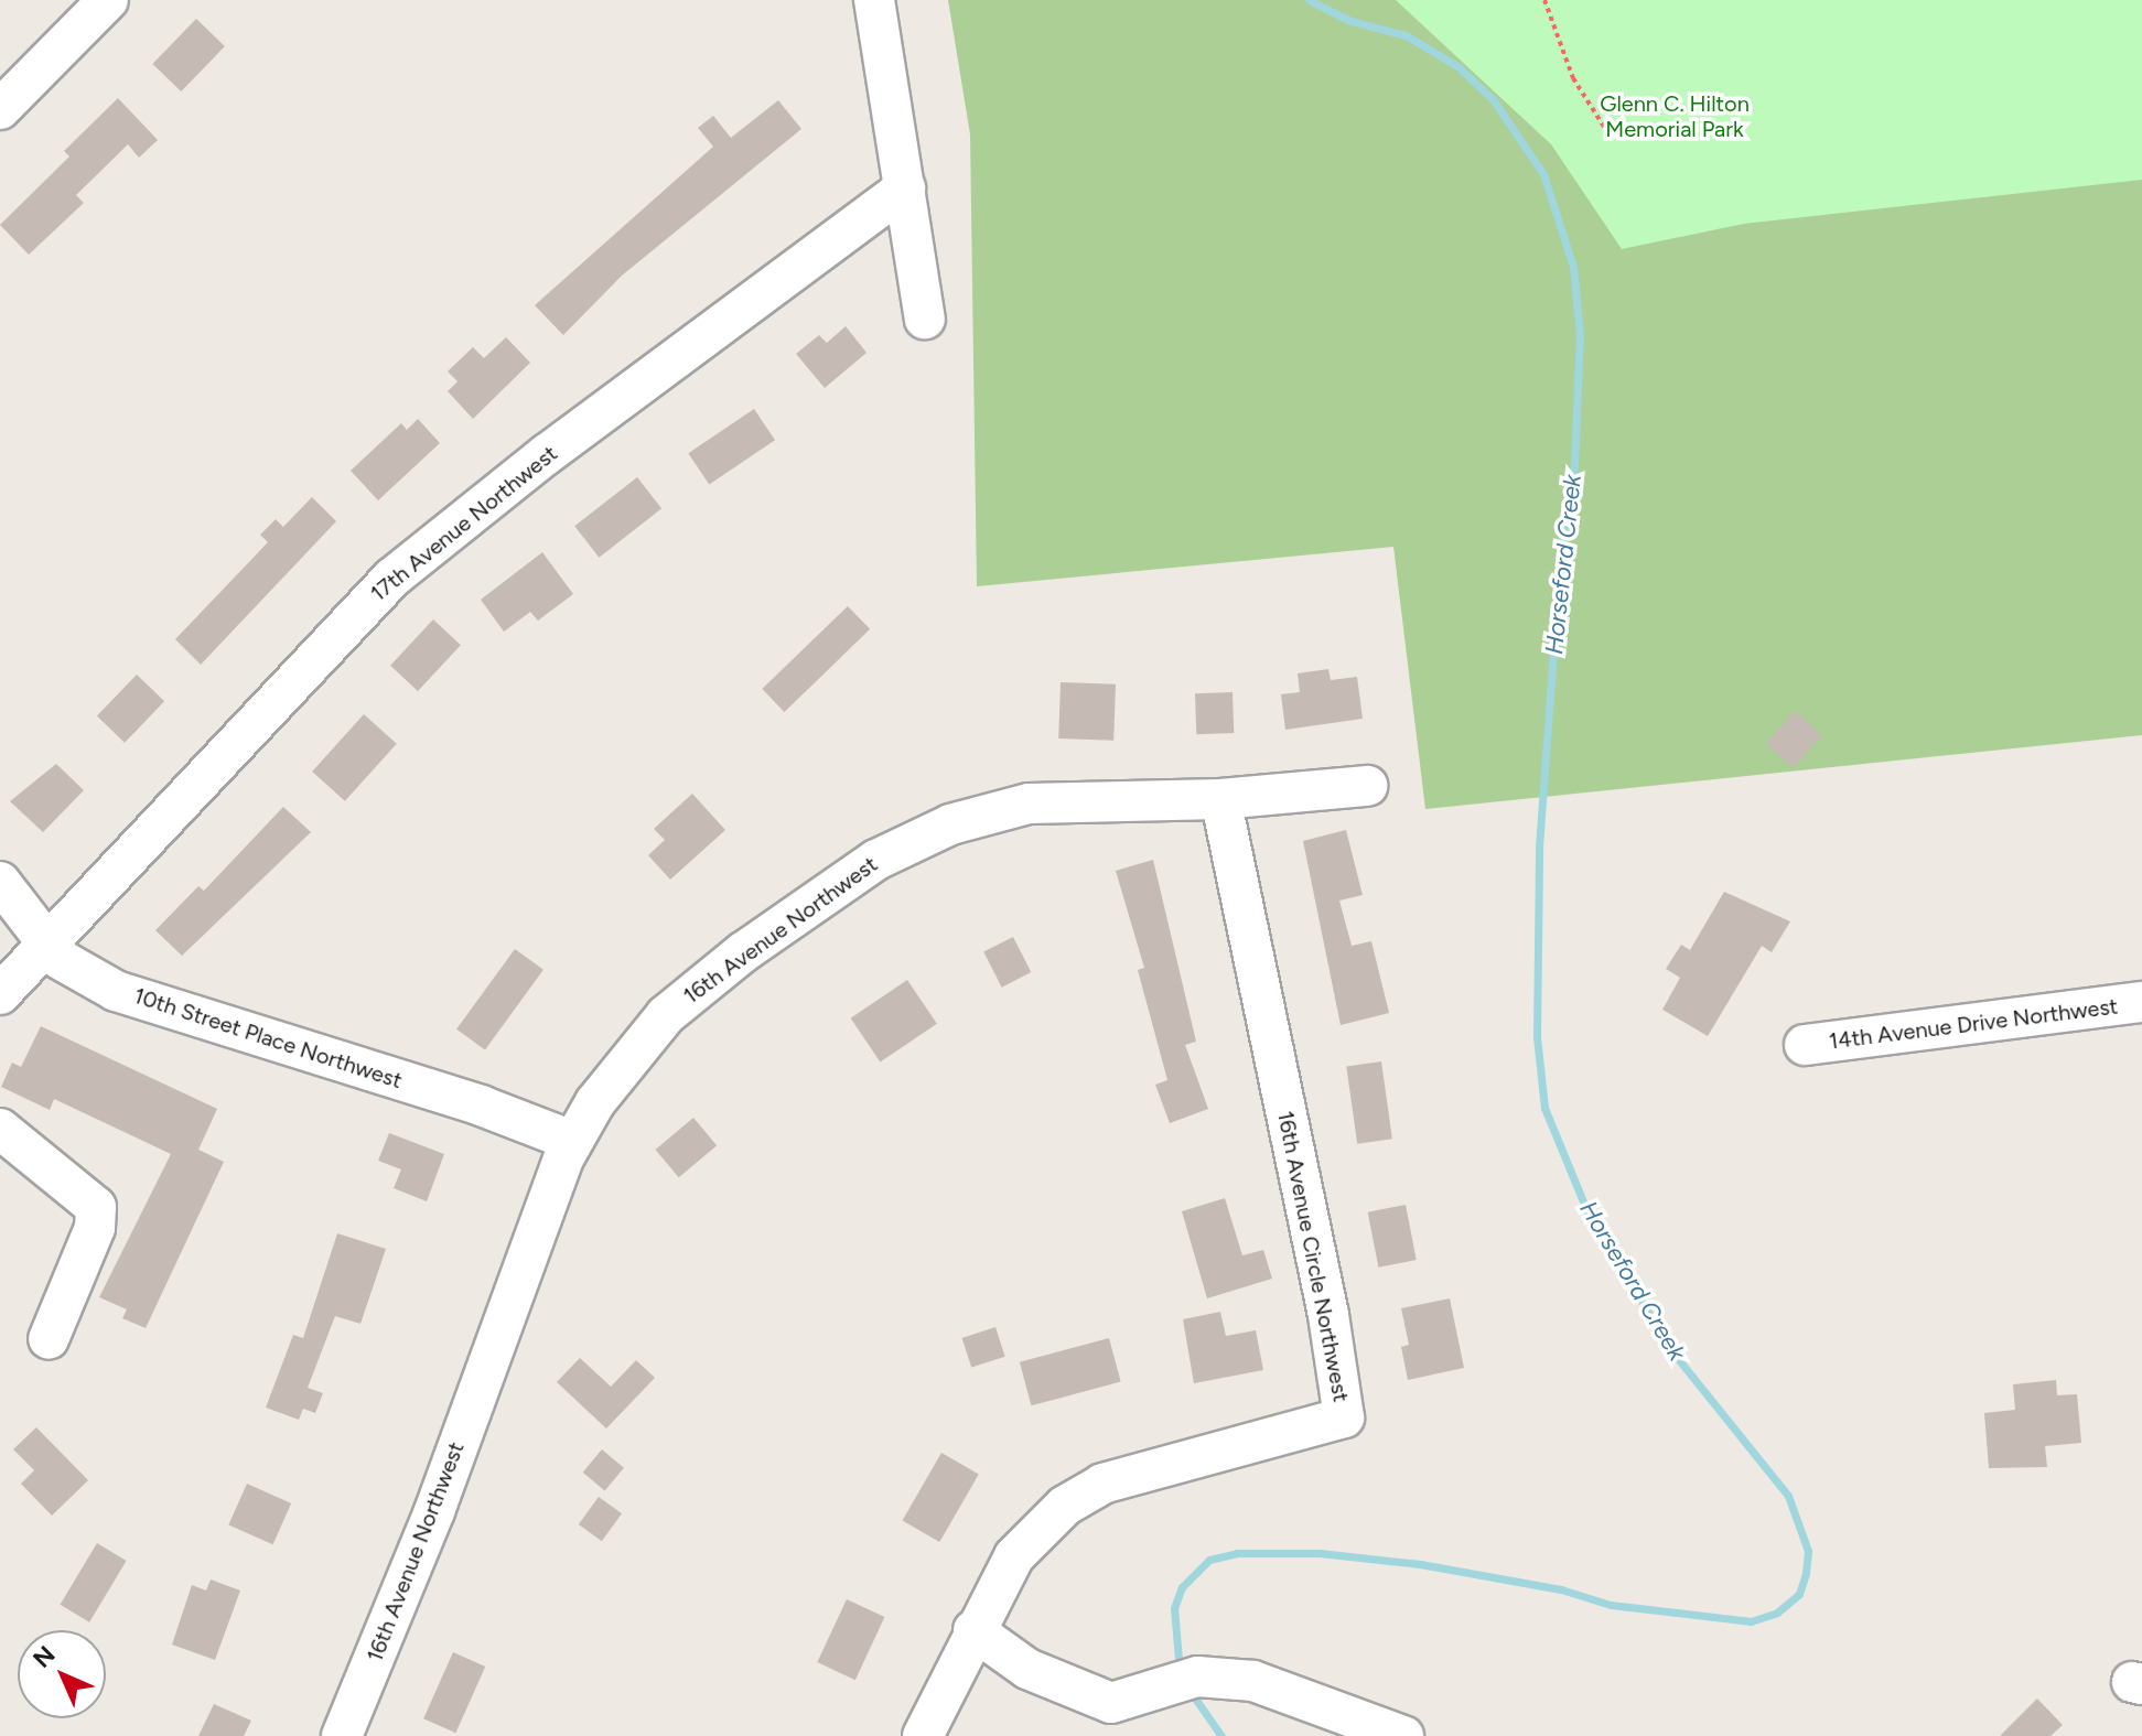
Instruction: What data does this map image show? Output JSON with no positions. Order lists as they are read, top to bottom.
{
  "streets": {
    "street": [
      "17th Avenue Northwest",
      "16th Avenue Northwest",
      "14th Avenue Drive Northwest",
      "10th Street Place Northwest",
      "16th Avenue Circle Northwest"
    ]
  },
  "crossings": [
    ["17th Avenue Northwest", "10th Street Place Northwest"],
    ["16th Avenue Northwest", "10th Street Place Northwest"],
    ["16th Avenue Northwest", "16th Avenue Circle Northwest"]
  ],
  "water": ["Horseford Creek"],
  "parks": ["Glenn C. Hilton Memorial Park"],
  "north": "top left"
}
